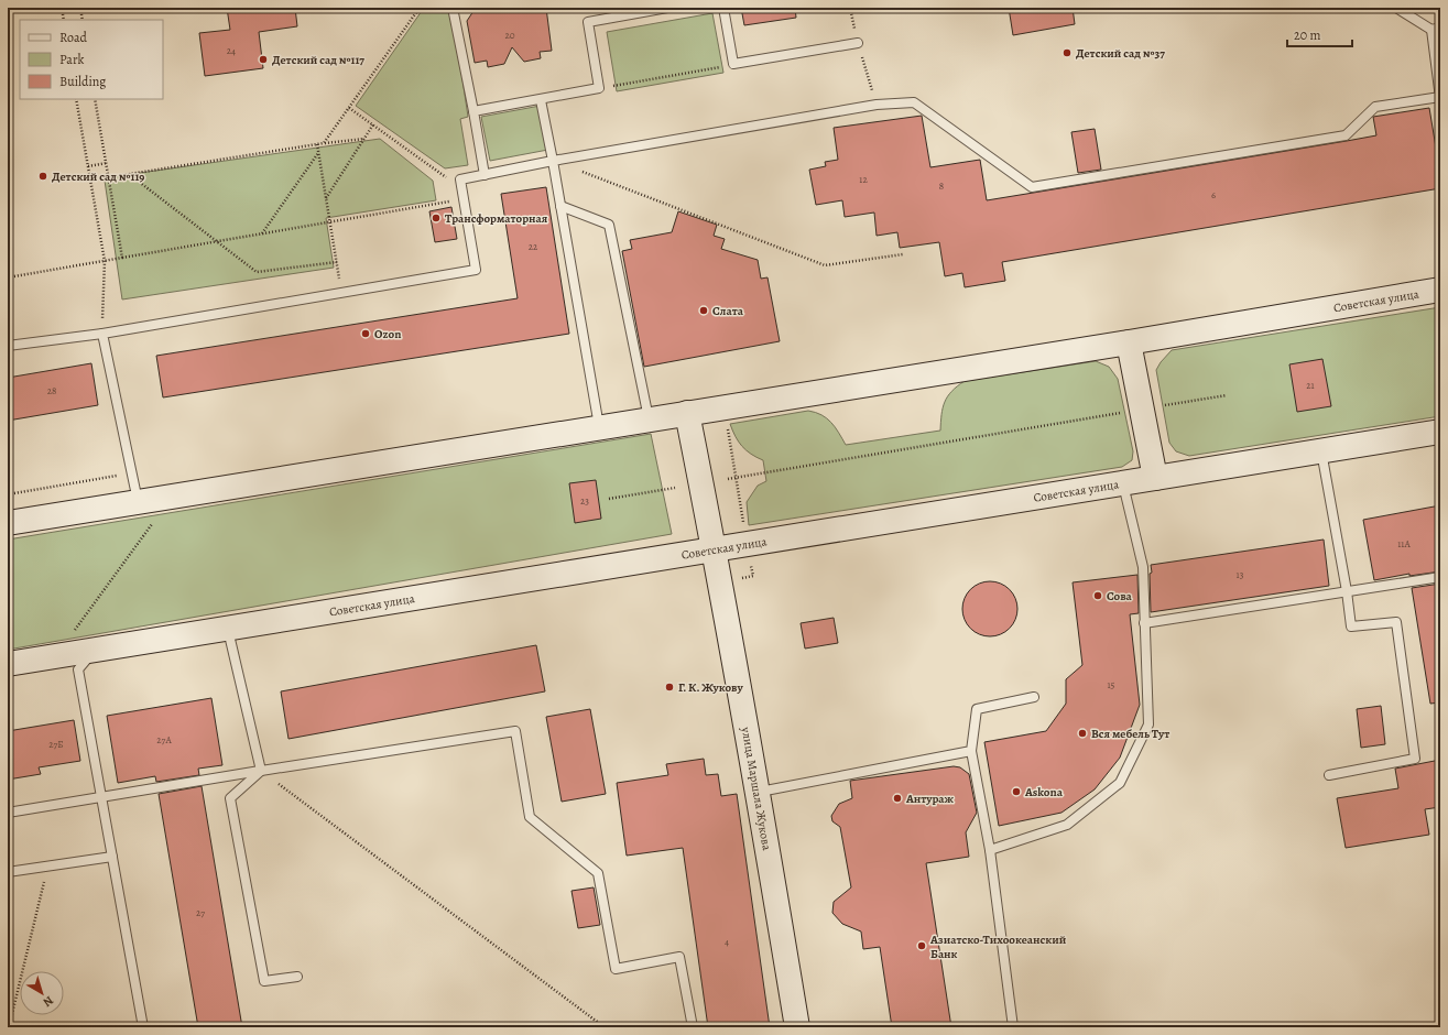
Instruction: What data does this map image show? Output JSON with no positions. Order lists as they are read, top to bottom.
{
  "streets": {
    "street": ["Советская улица", "улица Маршала Жукова"]
  },
  "crossings": [
    ["Советская улица", "улица Маршала Жукова"]
  ],
  "places": [
    "Детский сад №37",
    "Детский сад №117",
    "Детский сад №119",
    "Трансформаторная",
    "Слата",
    "Ozon",
    "Сова",
    "Г. К. Жукову",
    "Вся мебель Тут",
    "Askona",
    "Антураж",
    "Азиатско-Тихоокеанский Банк"
  ],
  "house_numbers": [
    "20",
    "24",
    "12",
    "8",
    "6",
    "22",
    "21",
    "28",
    "23",
    "11А",
    "13",
    "15",
    "27А",
    "27Б",
    "27",
    "4"
  ],
  "legend": ["Road", "Park", "Building"],
  "scale_bar": "20 m",
  "north": "bottom right"
}
